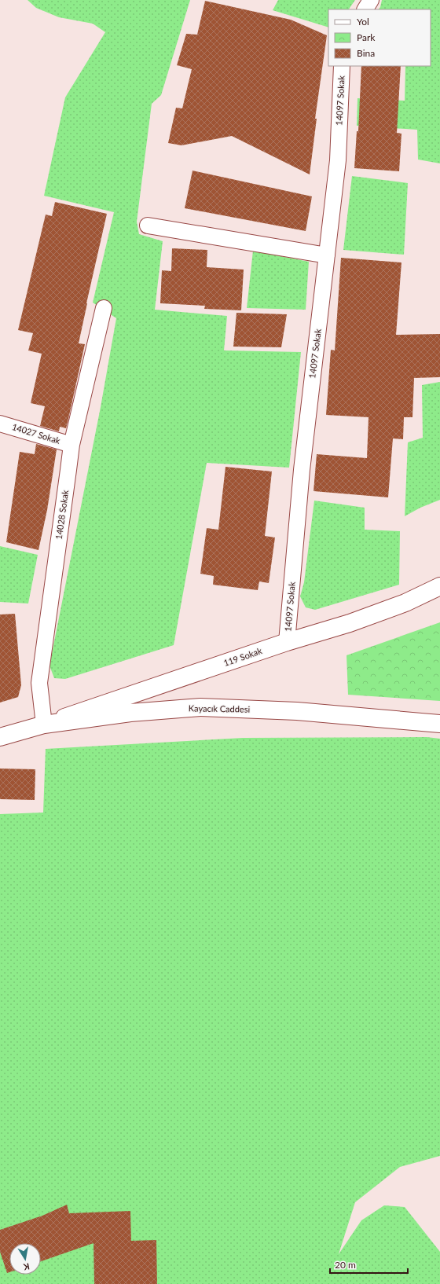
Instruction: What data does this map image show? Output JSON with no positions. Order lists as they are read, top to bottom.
{
  "streets": {
    "street": ["119 Sokak", "Kayacık Caddesi"],
    "lane": ["14097 Sokak", "14027 Sokak", "14028 Sokak"]
  },
  "crossings": [
    ["14097 Sokak", "119 Sokak"],
    ["14027 Sokak", "14028 Sokak"],
    ["14028 Sokak", "119 Sokak"],
    ["14028 Sokak", "Kayacık Caddesi"],
    ["119 Sokak", "Kayacık Caddesi"]
  ],
  "legend": ["Yol", "Park", "Bina"],
  "scale_bar": "20 m",
  "north": "bottom"
}
